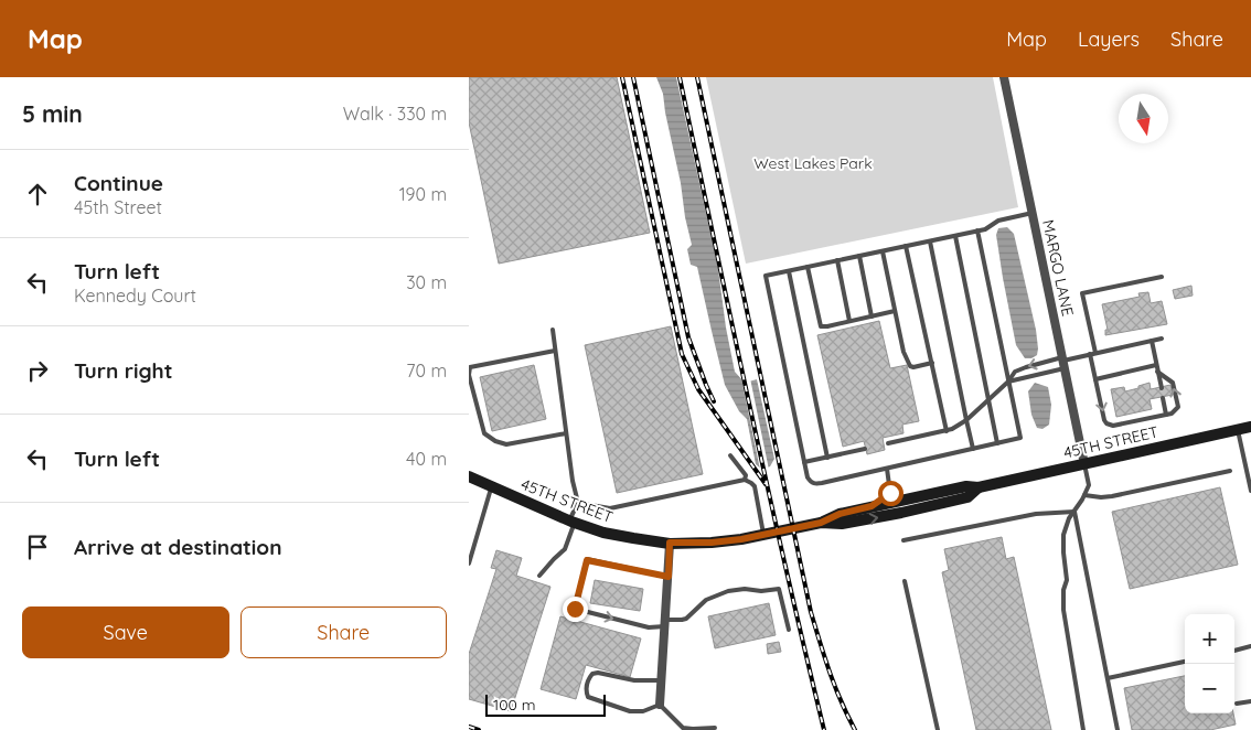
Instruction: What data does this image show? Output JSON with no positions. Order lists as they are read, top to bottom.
{
  "streets": {
    "main road": ["45TH STREET"],
    "street": ["MARGO LANE"]
  },
  "crossings": [
    ["MARGO LANE", "45TH STREET"]
  ],
  "parks": ["West Lakes Park"],
  "scale_bar": "100 m",
  "north": "bottom",
  "page": {
    "header": "Map",
    "nav": ["Map", "Layers", "Share"],
    "heading": ["5 min", "Walk · 330 m"],
    "list": [
      ["Continue", "45th Street", "190 m"],
      ["Turn left", "Kennedy Court", "30 m"],
      ["Turn right", "70 m"],
      ["Turn left", "40 m"],
      "Arrive at destination"
    ],
    "buttons": ["Save", "Share"],
    "map_buttons": ["+", "−"],
    "scale": "100 m"
  }
}
